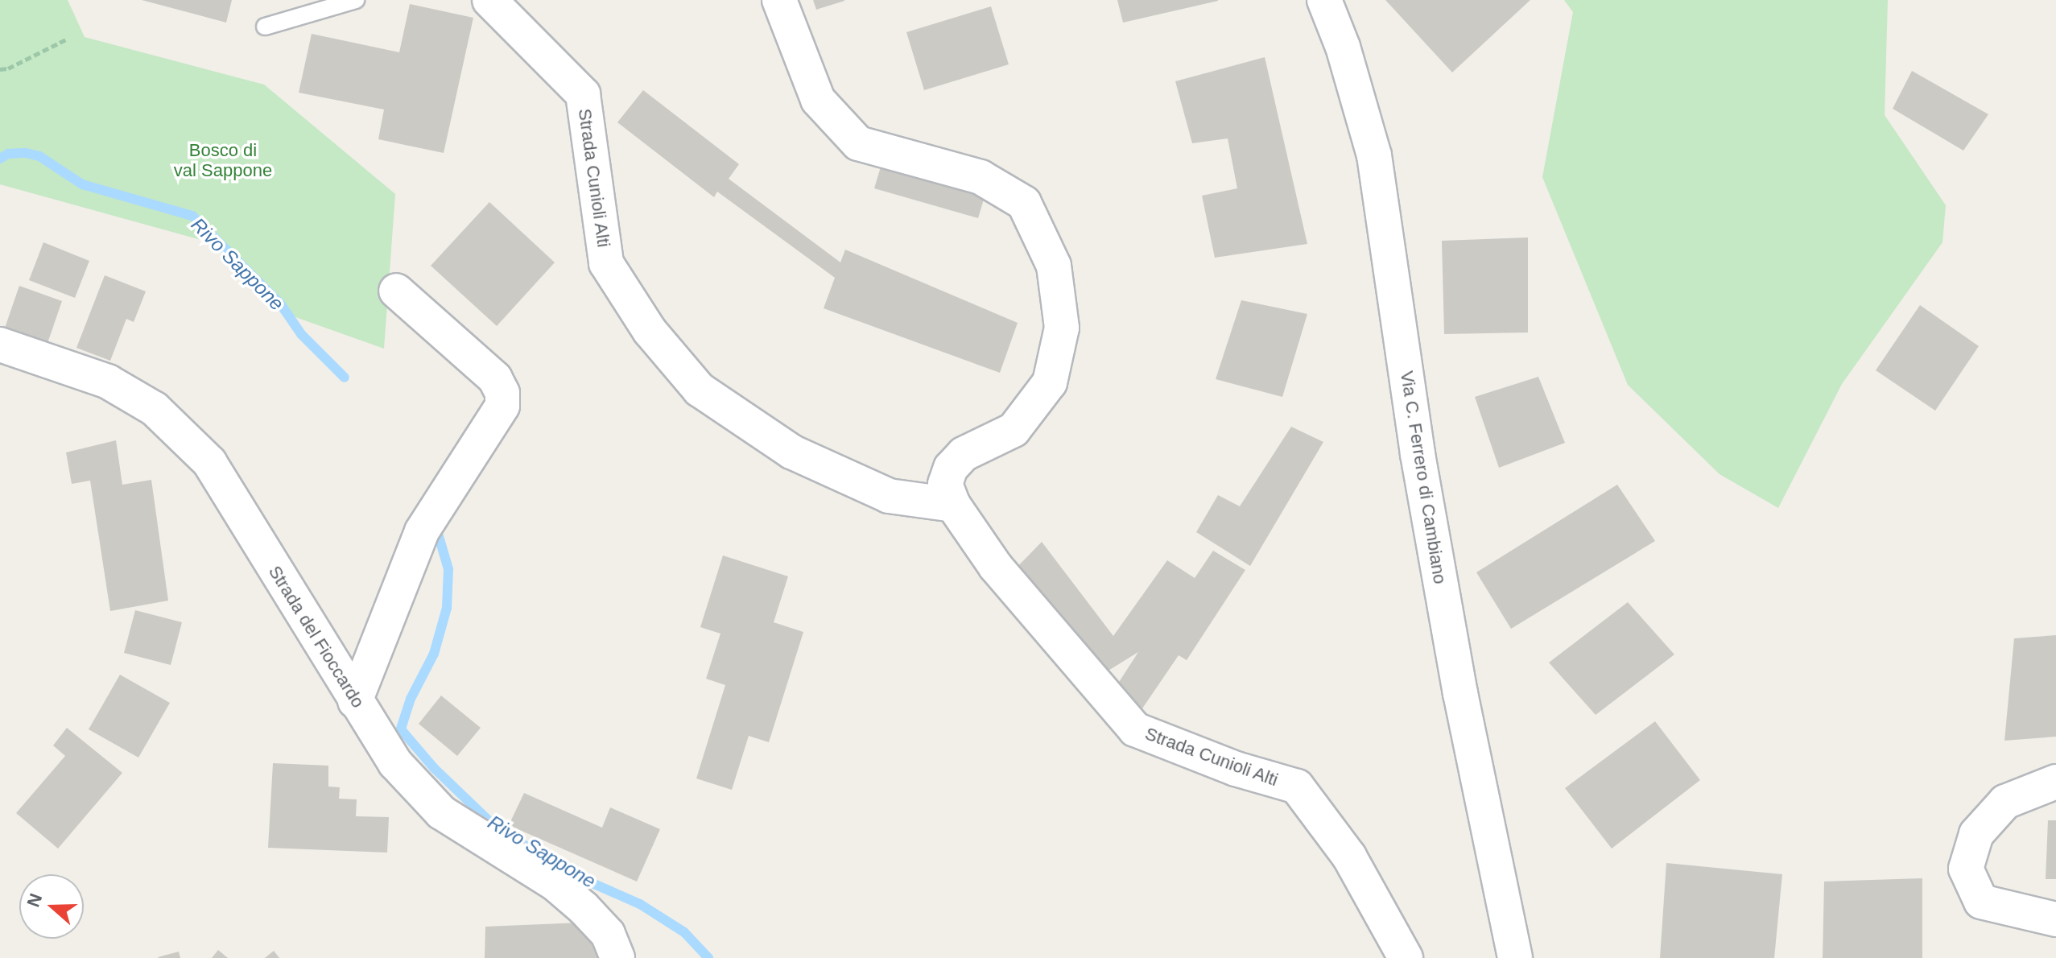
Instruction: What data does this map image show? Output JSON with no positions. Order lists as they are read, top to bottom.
{
  "streets": {
    "street": ["Strada Cunioli Alti", "Via C. Ferrero di Cambiano", "Strada del Fioccardo"]
  },
  "water": ["Rivo Sappone"],
  "parks": ["Bosco di val Sappone"],
  "north": "left"
}
